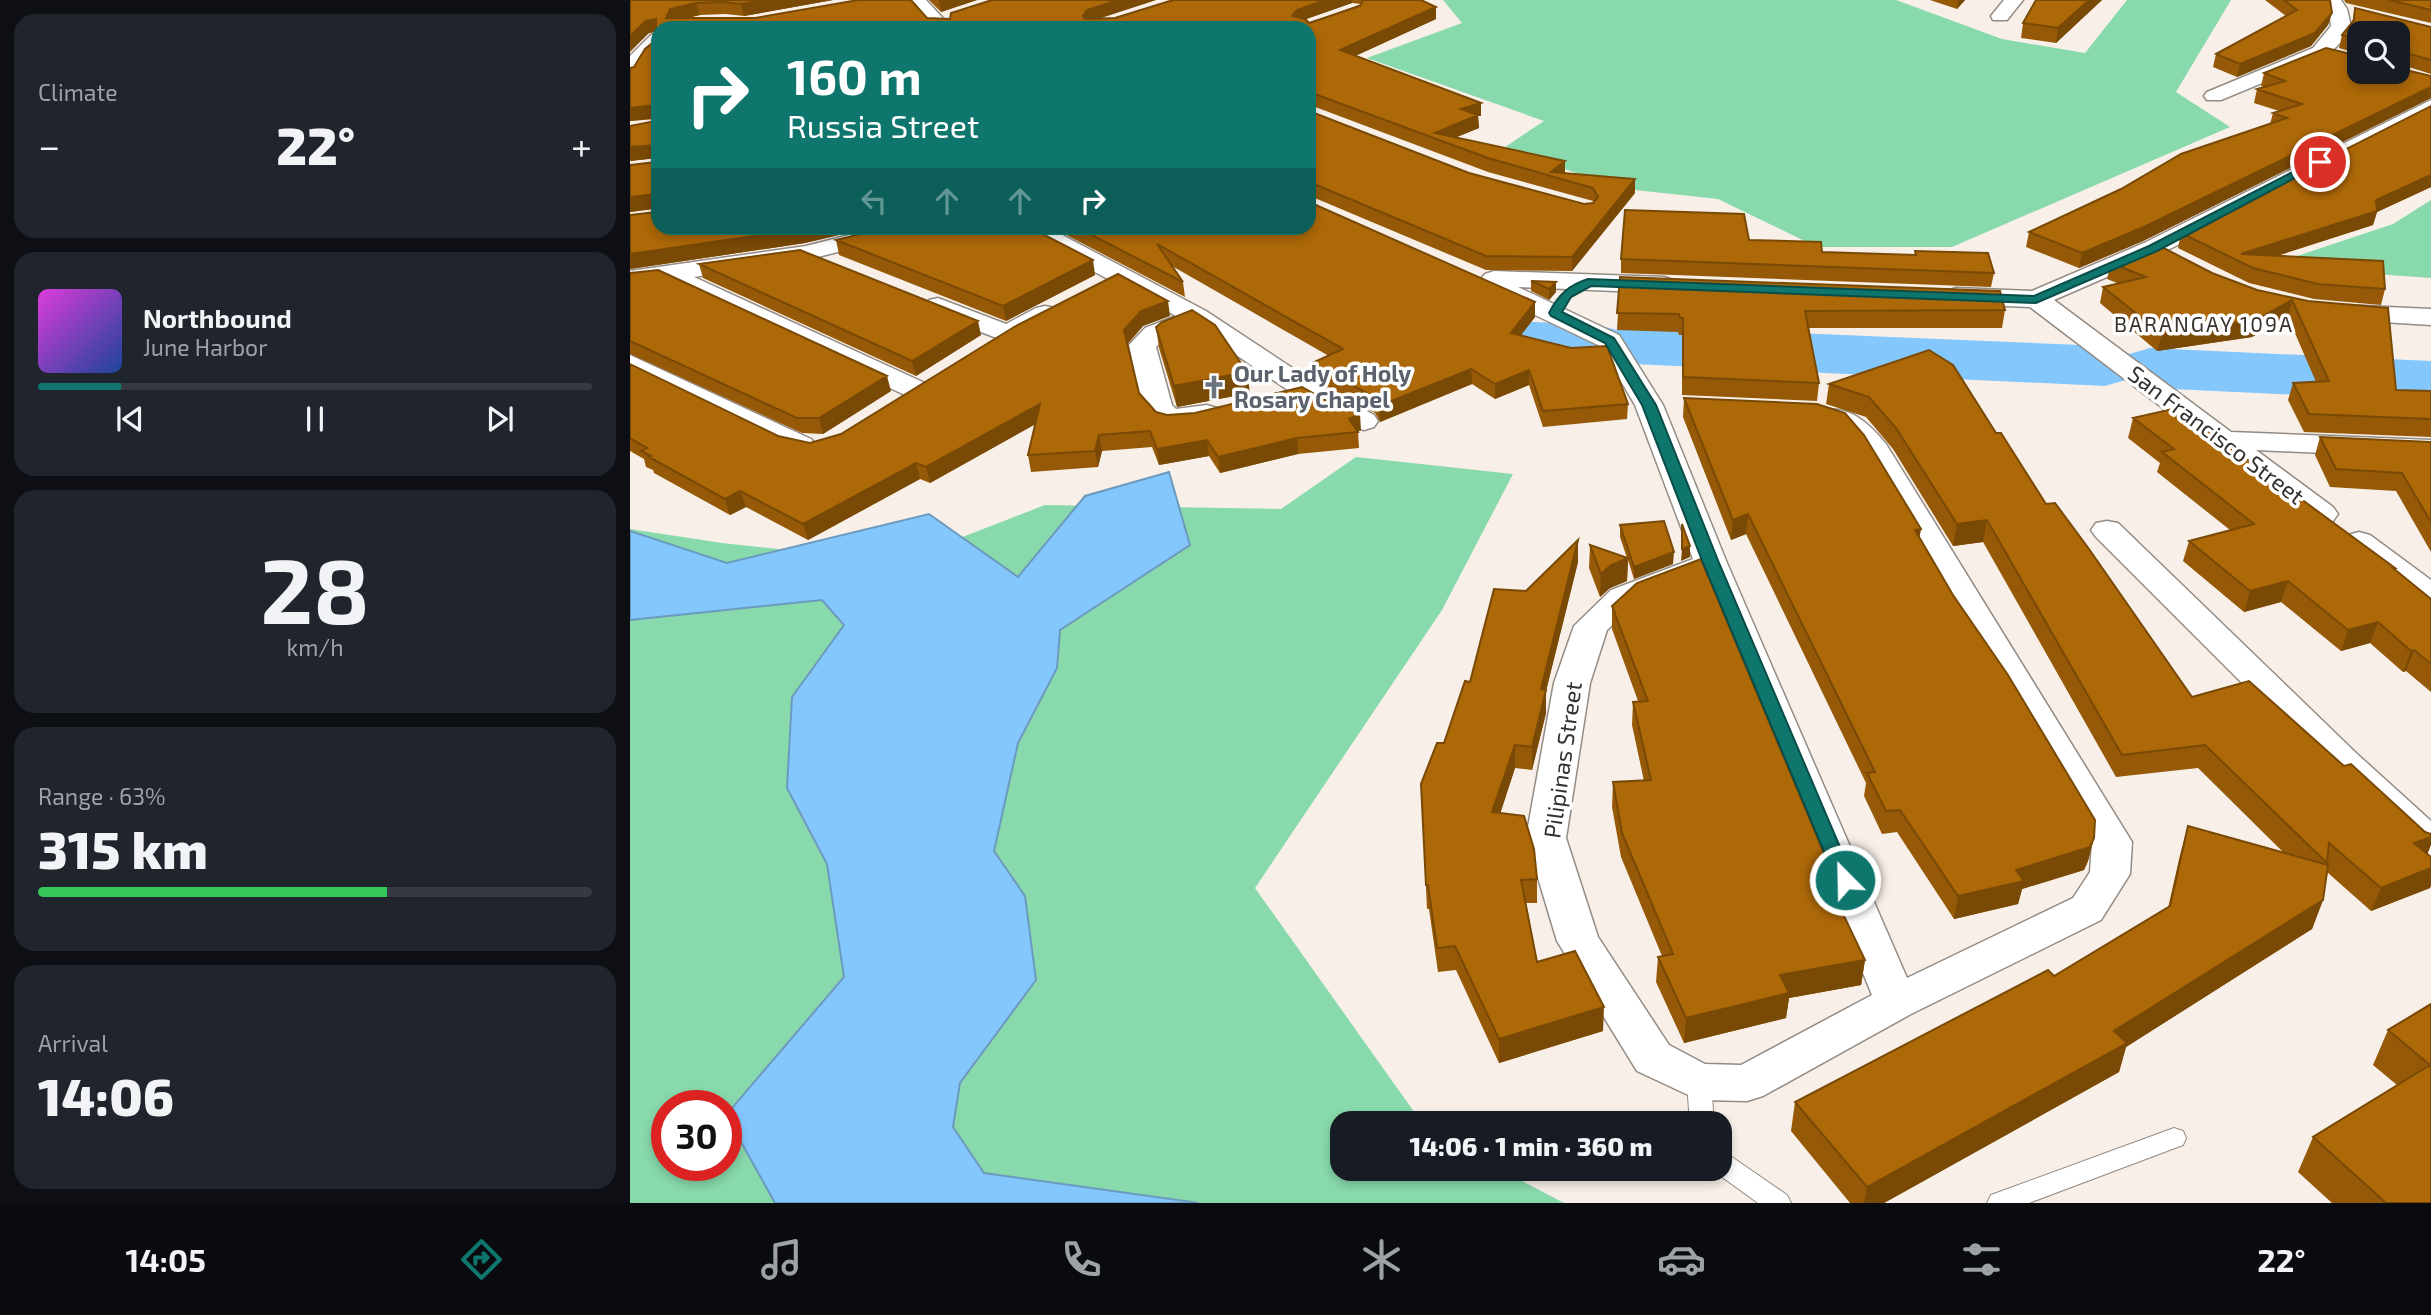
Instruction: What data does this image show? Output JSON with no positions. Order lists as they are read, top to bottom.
{
  "streets": {
    "street": ["San Francisco Street", "Pilipinas Street"]
  },
  "districts": ["BARANGAY 109A"],
  "places": {
    "church": ["Our Lady of Holy Rosary Chapel"]
  },
  "page": {
    "tile": [
      "Climate",
      ["28", "km/h"],
      ["Range · 63%", "315 km"],
      ["Arrival", "14:06"]
    ],
    "turn": ["160 m", "Russia Street"],
    "heat": ["−", "22°", "+"],
    "song": ["Northbound", "June Harbor"],
    "limit": "30",
    "trip": "14:06 · 1 min · 360 m",
    "tabs": ["14:05", "22°"]
  }
}
